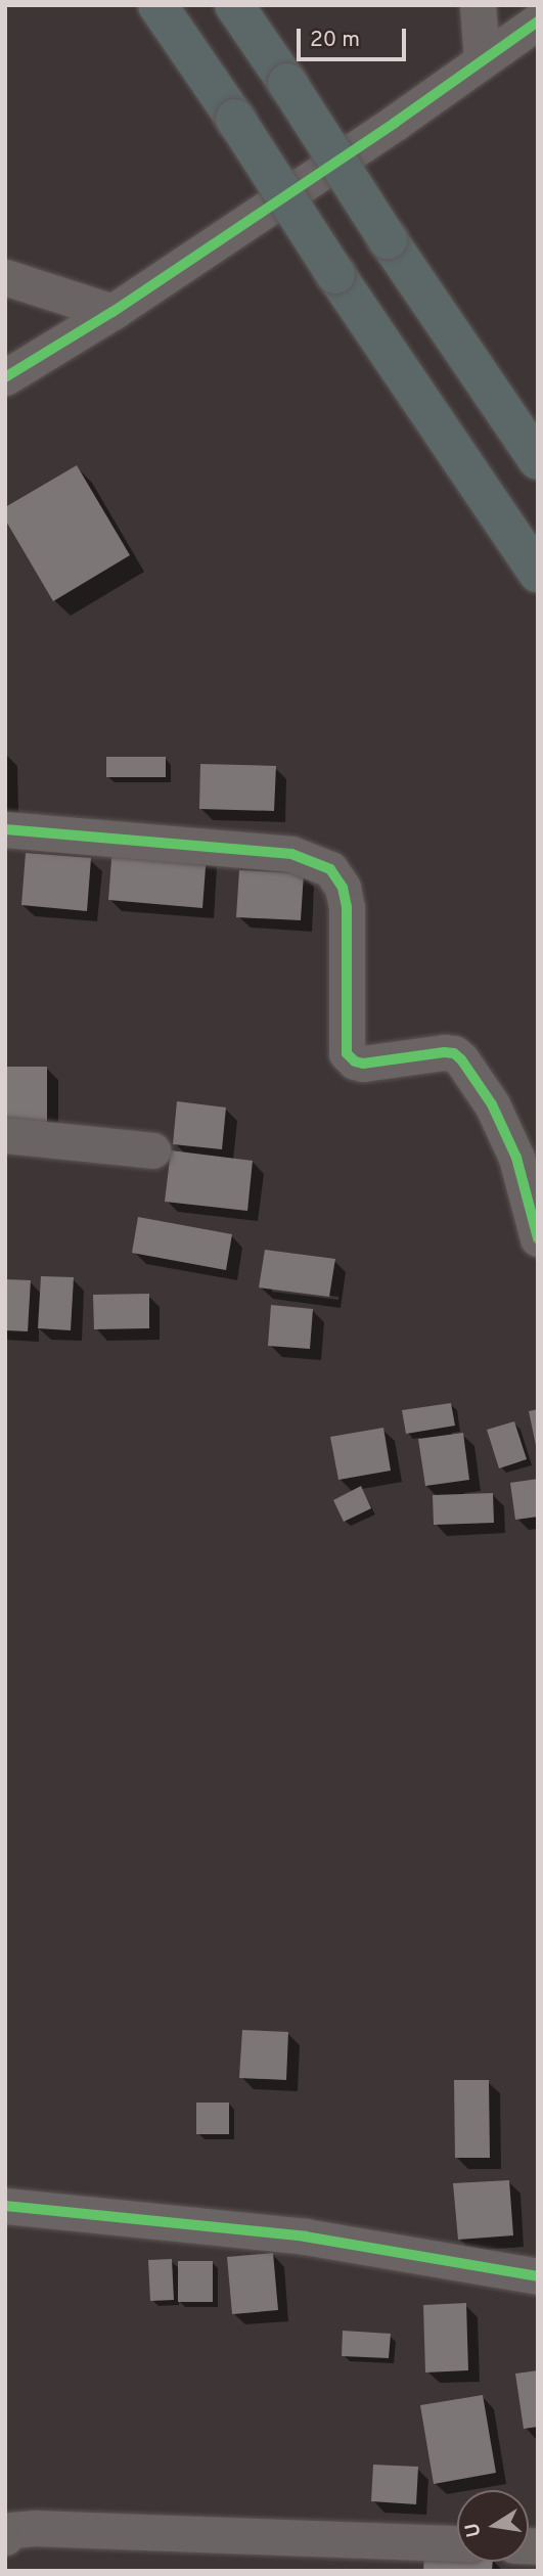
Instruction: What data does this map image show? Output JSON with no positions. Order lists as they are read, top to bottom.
{
  "scale_bar": "20 m",
  "north": "left"
}
